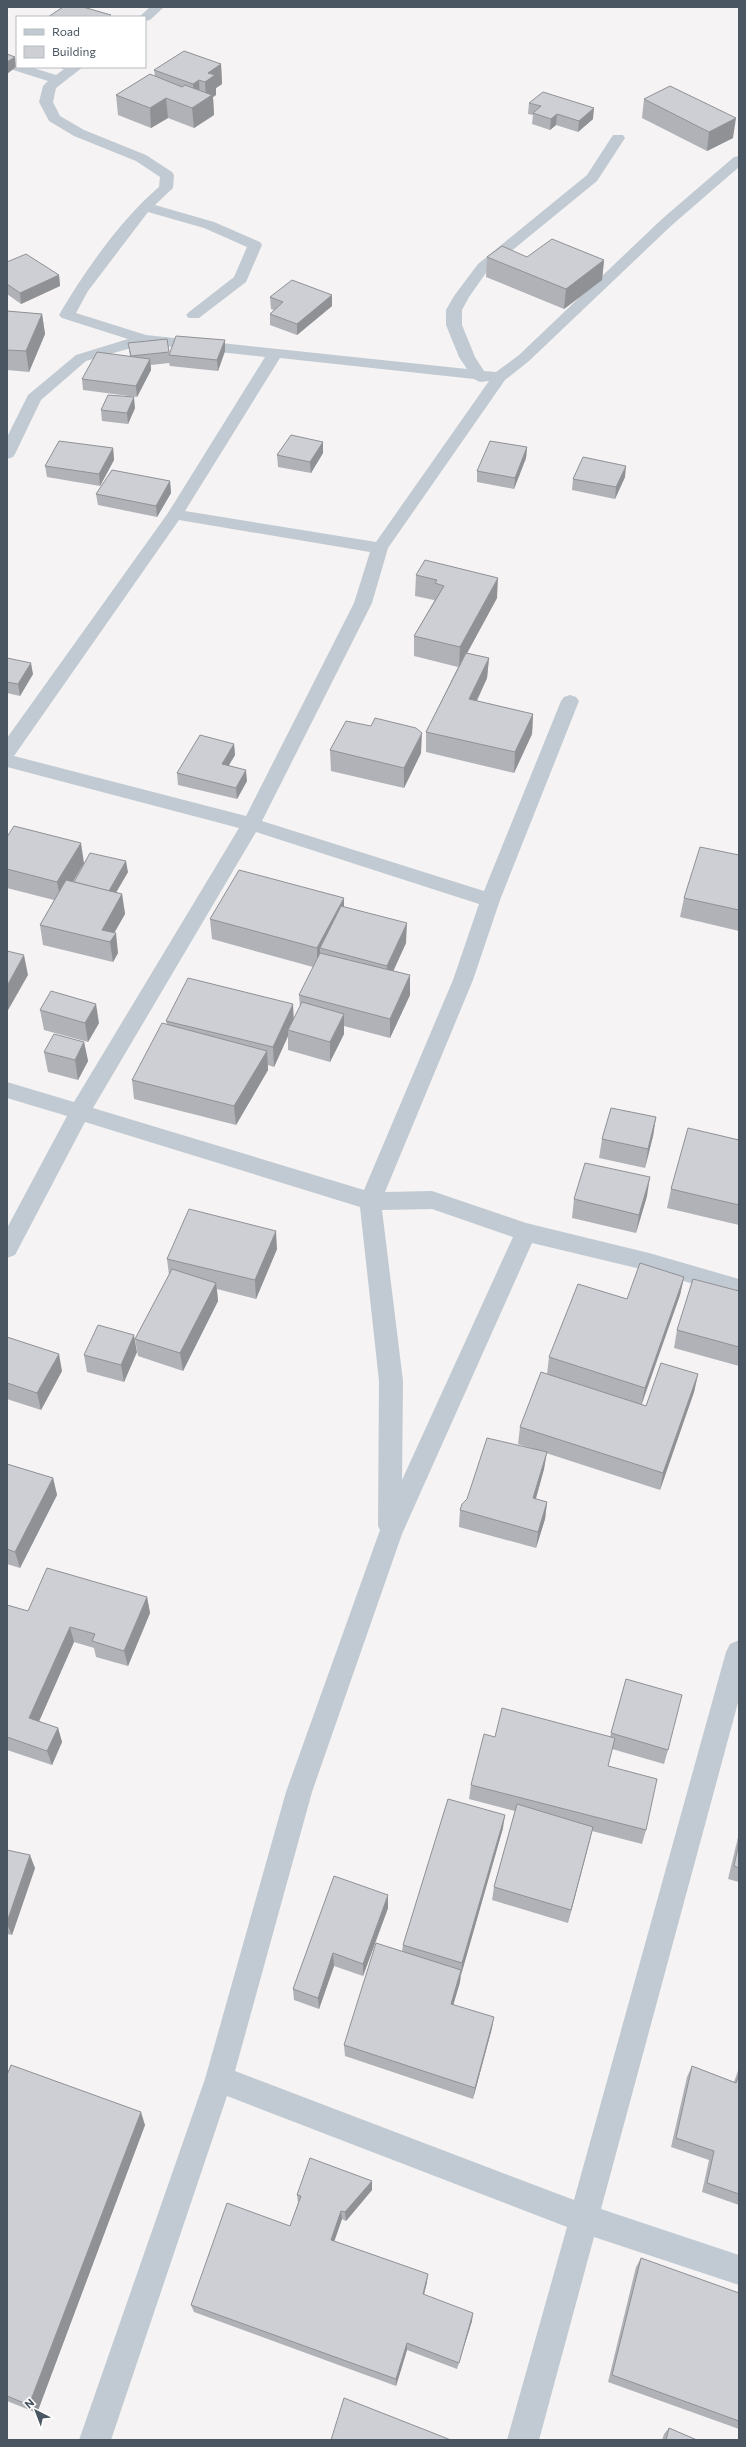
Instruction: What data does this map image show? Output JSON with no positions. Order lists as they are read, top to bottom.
{
  "legend": ["Road", "Building"],
  "north": "top left"
}
